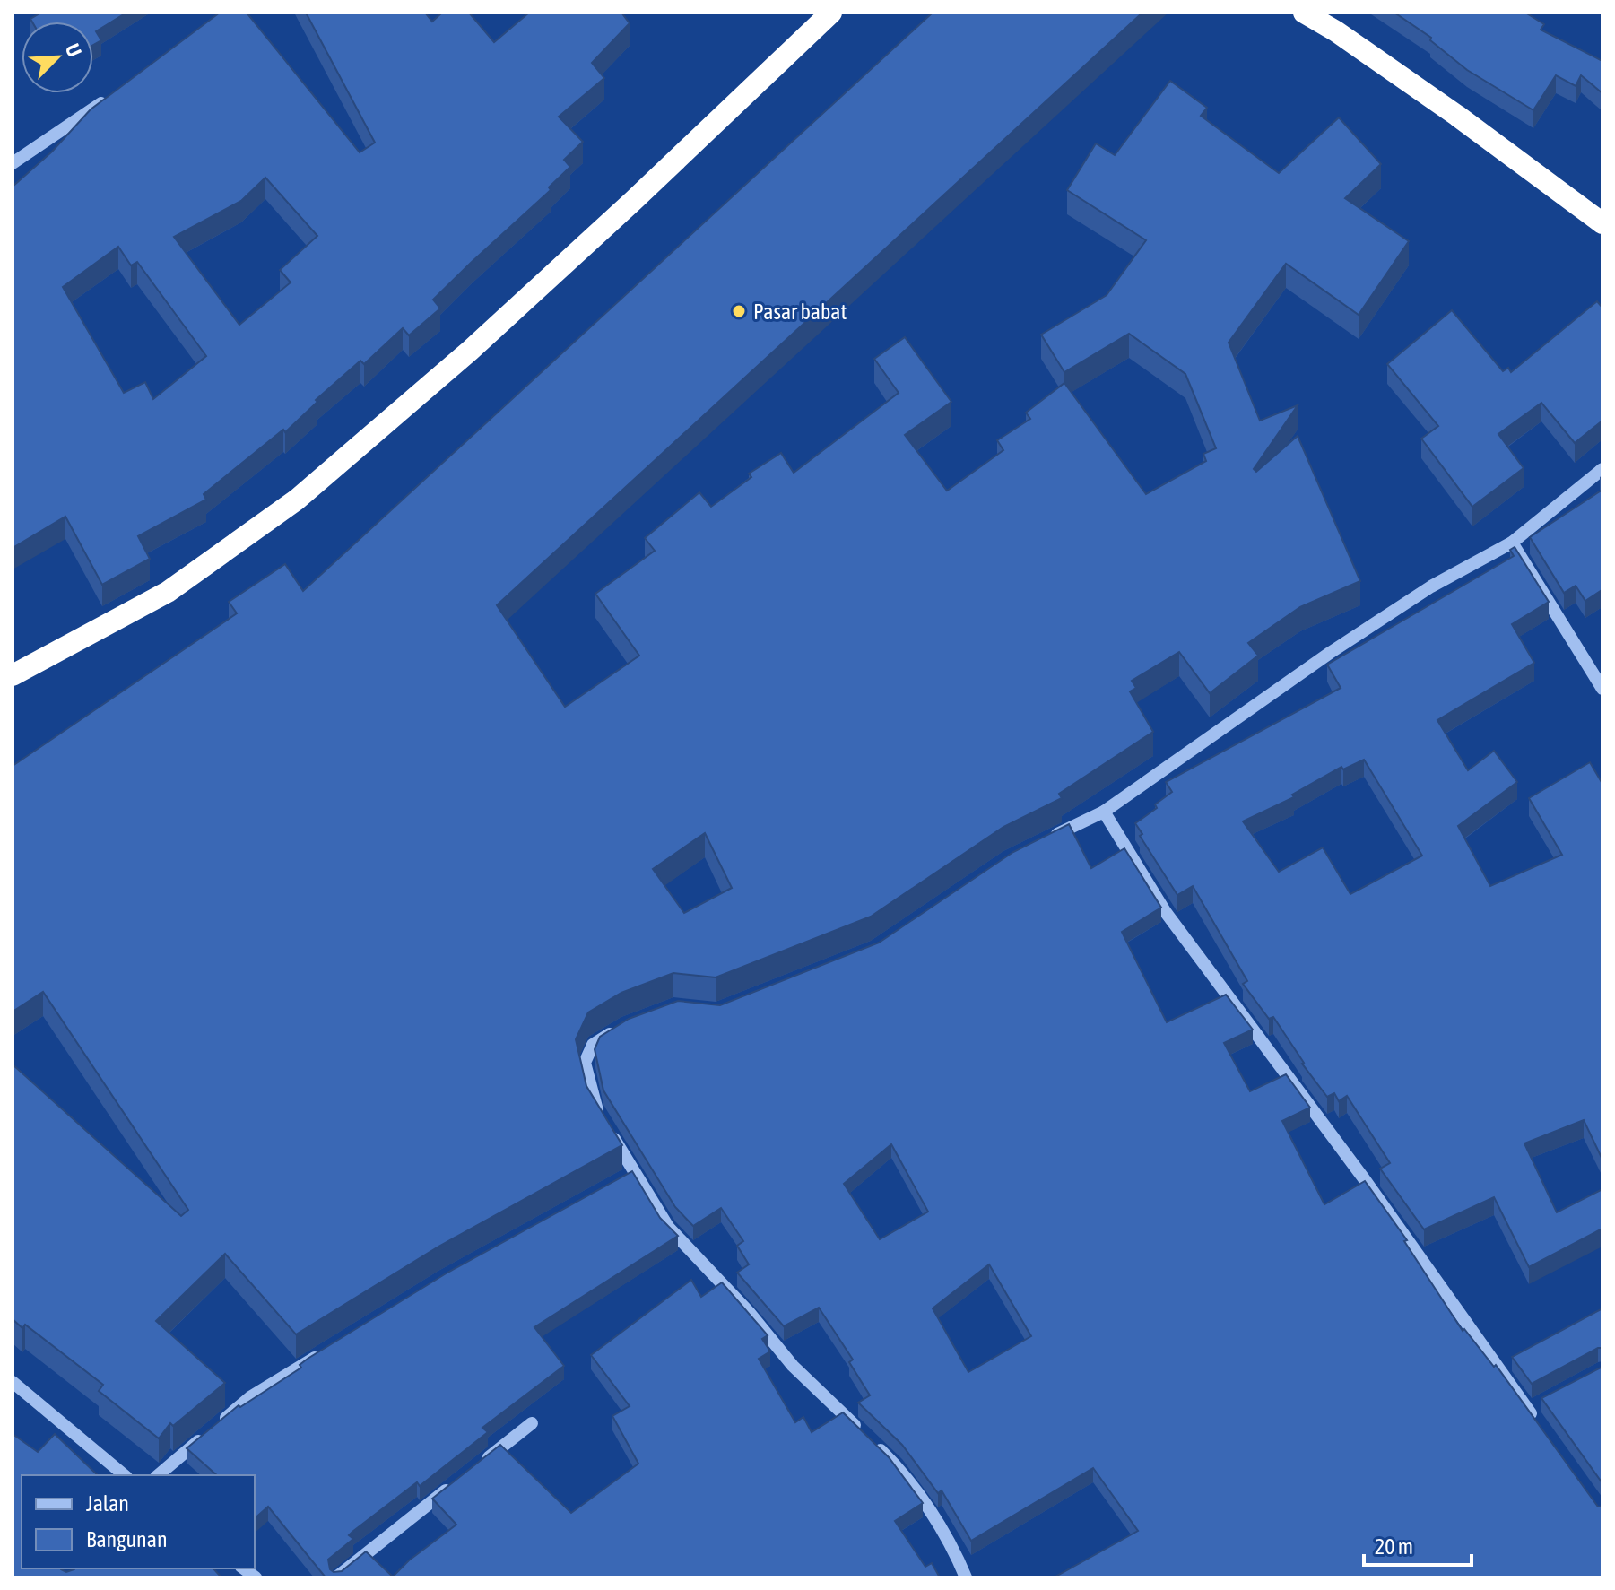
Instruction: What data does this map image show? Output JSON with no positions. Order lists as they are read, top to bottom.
{
  "places": ["Pasar babat"],
  "legend": ["Jalan", "Bangunan"],
  "scale_bar": "20 m",
  "north": "top right"
}
